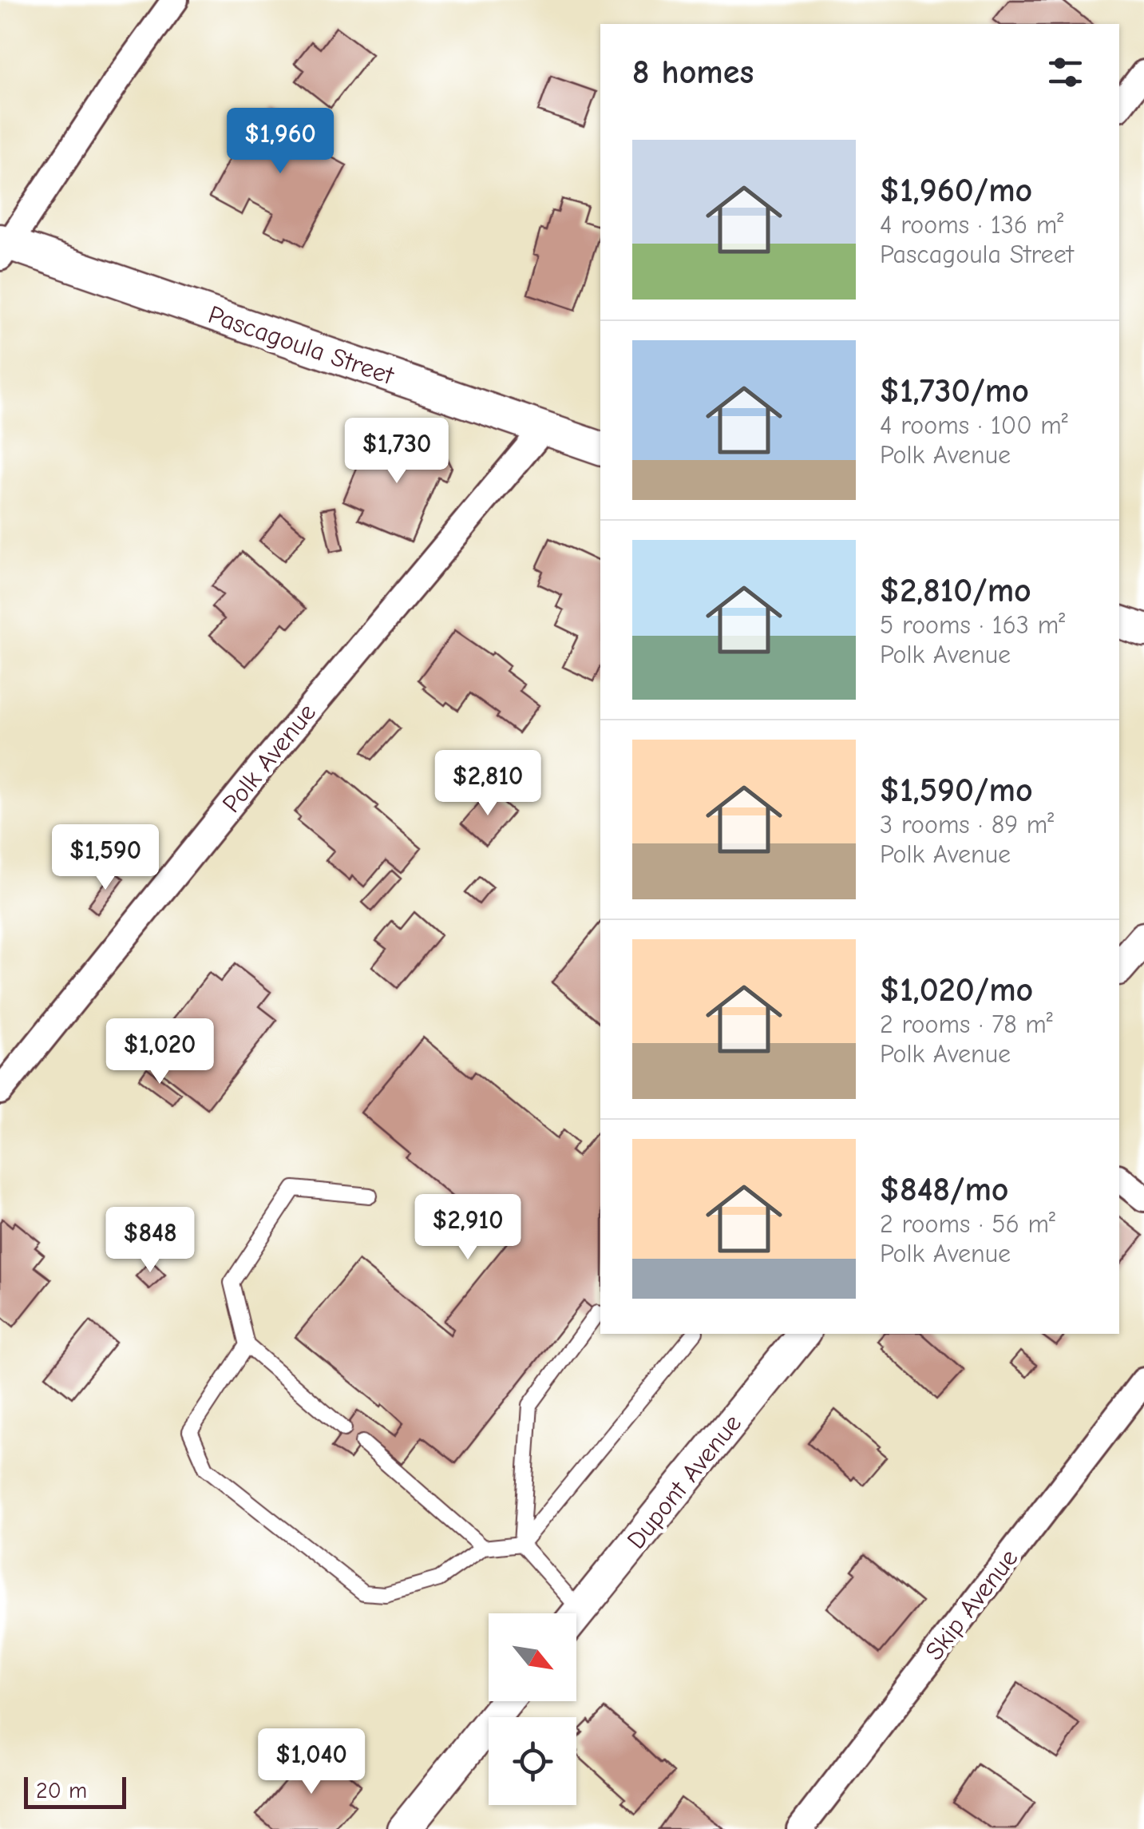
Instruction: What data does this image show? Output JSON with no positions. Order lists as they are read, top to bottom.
{
  "streets": {
    "street": [
      "Pascagoula Street",
      "Polk Avenue",
      "Dupont Avenue",
      "Skip Avenue"
    ]
  },
  "crossings": [
    ["Pascagoula Street", "Polk Avenue"]
  ],
  "scale_bar": "20 m",
  "north": "bottom right",
  "page": {
    "heading": "8 homes",
    "price": [
      "$1,960",
      "$1,730",
      "$2,810",
      "$1,590",
      "$1,020",
      "$2,910",
      "$848",
      "$1,040"
    ],
    "list": [
      {
        "name": "$1,960/mo",
        "note": "4 rooms · 136 m² · Pascagoula Street"
      },
      {
        "name": "$1,730/mo",
        "note": "4 rooms · 100 m² · Polk Avenue"
      },
      {
        "name": "$2,810/mo",
        "note": "5 rooms · 163 m² · Polk Avenue"
      },
      {
        "name": "$1,590/mo",
        "note": "3 rooms · 89 m² · Polk Avenue"
      },
      {
        "name": "$1,020/mo",
        "note": "2 rooms · 78 m² · Polk Avenue"
      },
      {
        "name": "$848/mo",
        "note": "2 rooms · 56 m² · Polk Avenue"
      }
    ],
    "scale": "20 m"
  }
}
